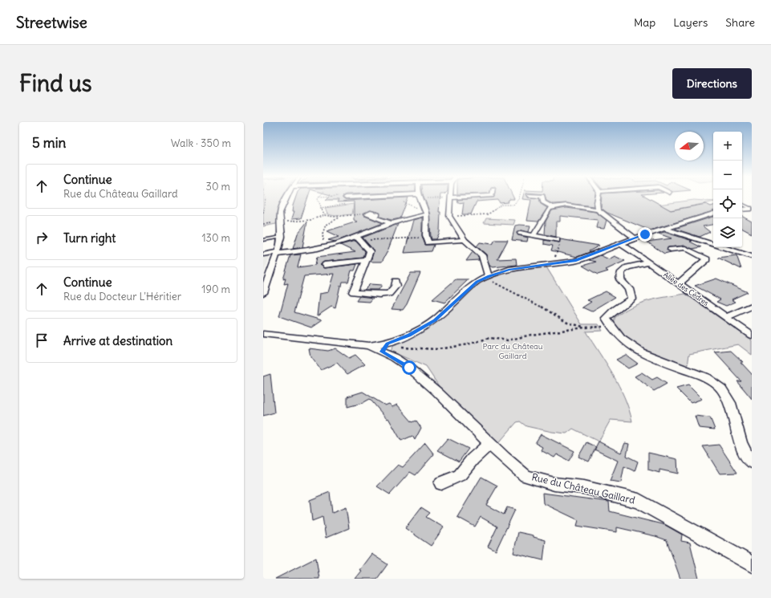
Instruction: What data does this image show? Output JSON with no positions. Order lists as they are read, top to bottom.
{
  "streets": {
    "street": ["Allée des Cèdres", "Rue du Château Gaillard"]
  },
  "parks": ["Parc du Château Gaillard"],
  "north": "left",
  "page": {
    "header": "Streetwise",
    "nav": ["Map", "Layers", "Share"],
    "buttons": "Directions",
    "title": "Find us",
    "heading": ["5 min", "Walk · 350 m"],
    "map_buttons": ["+", "−"],
    "list": [
      ["Continue", "Rue du Château Gaillard", "30 m"],
      ["Turn right", "130 m"],
      ["Continue", "Rue du Docteur L'Héritier", "190 m"],
      "Arrive at destination"
    ]
  }
}
